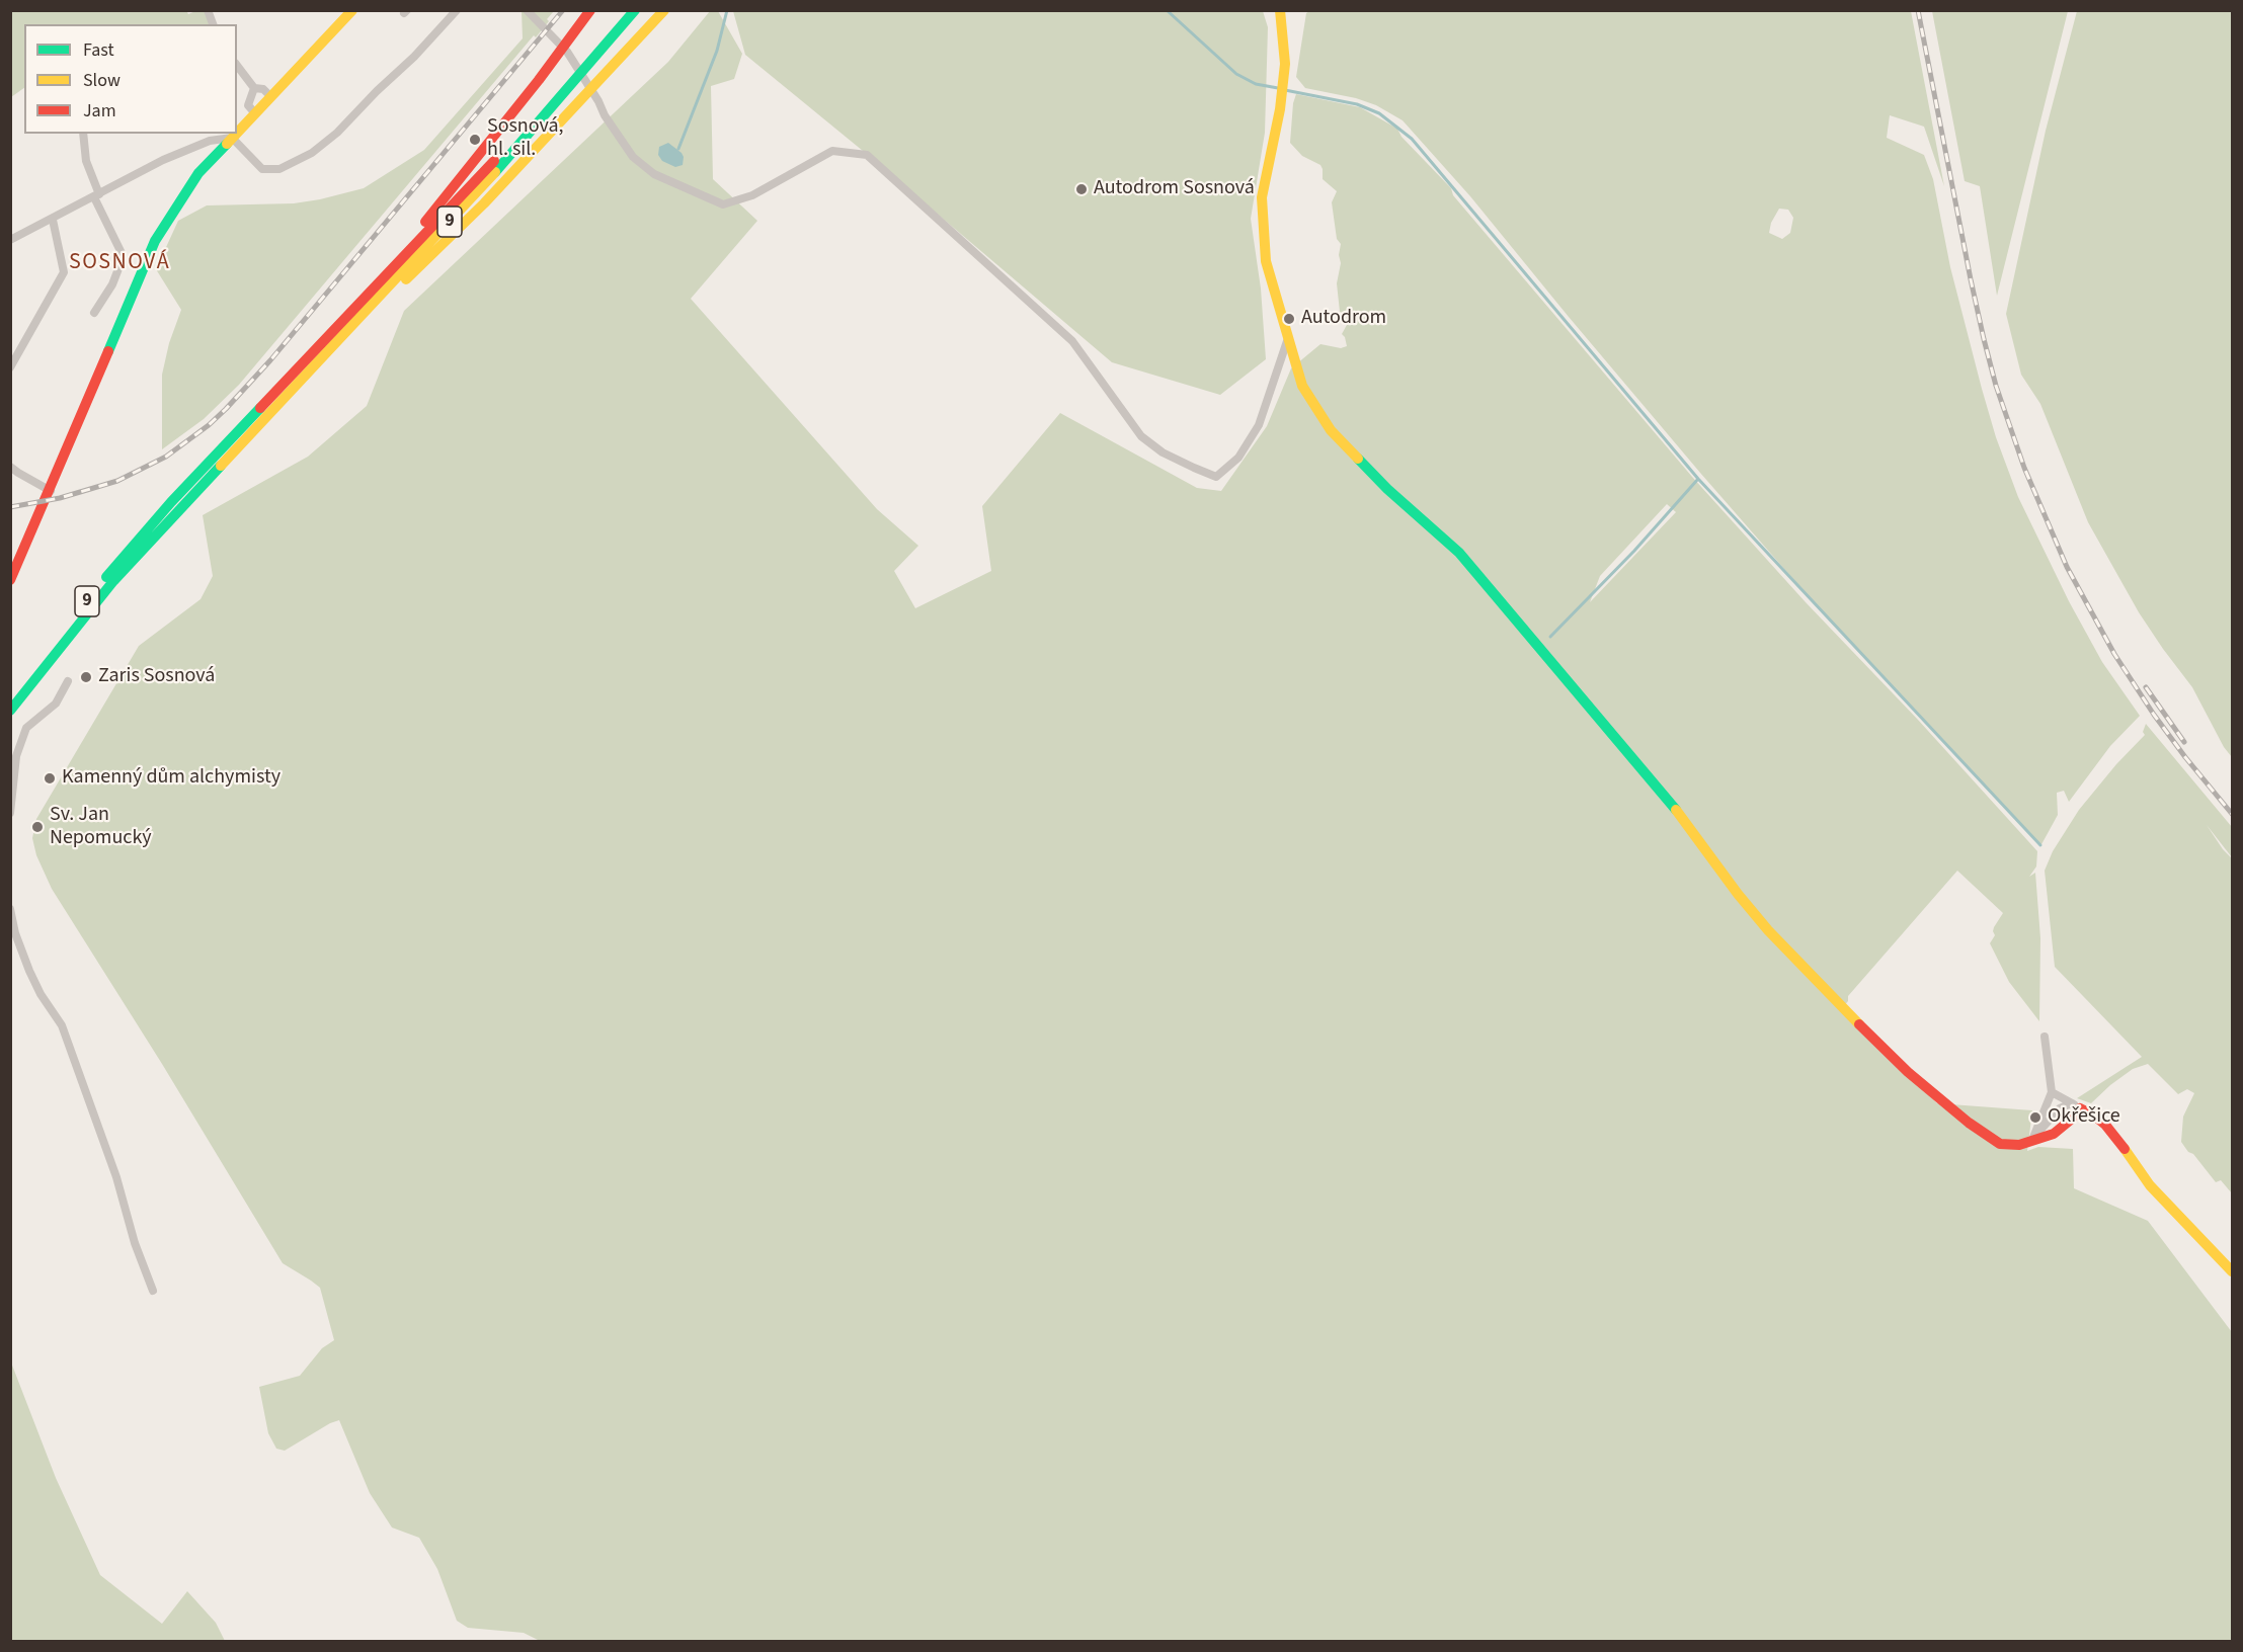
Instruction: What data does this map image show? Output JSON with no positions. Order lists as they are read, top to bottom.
{
  "streets": {
    "main road": ["9"]
  },
  "districts": ["SOSNOVÁ"],
  "places": [
    "Sosnová, hl. sil.",
    "Autodrom Sosnová",
    "Autodrom",
    "Zaris Sosnová",
    "Kamenný dům alchymisty",
    "Sv. Jan Nepomucký",
    "Okřešice"
  ],
  "legend": ["Fast", "Slow", "Jam"]
}
